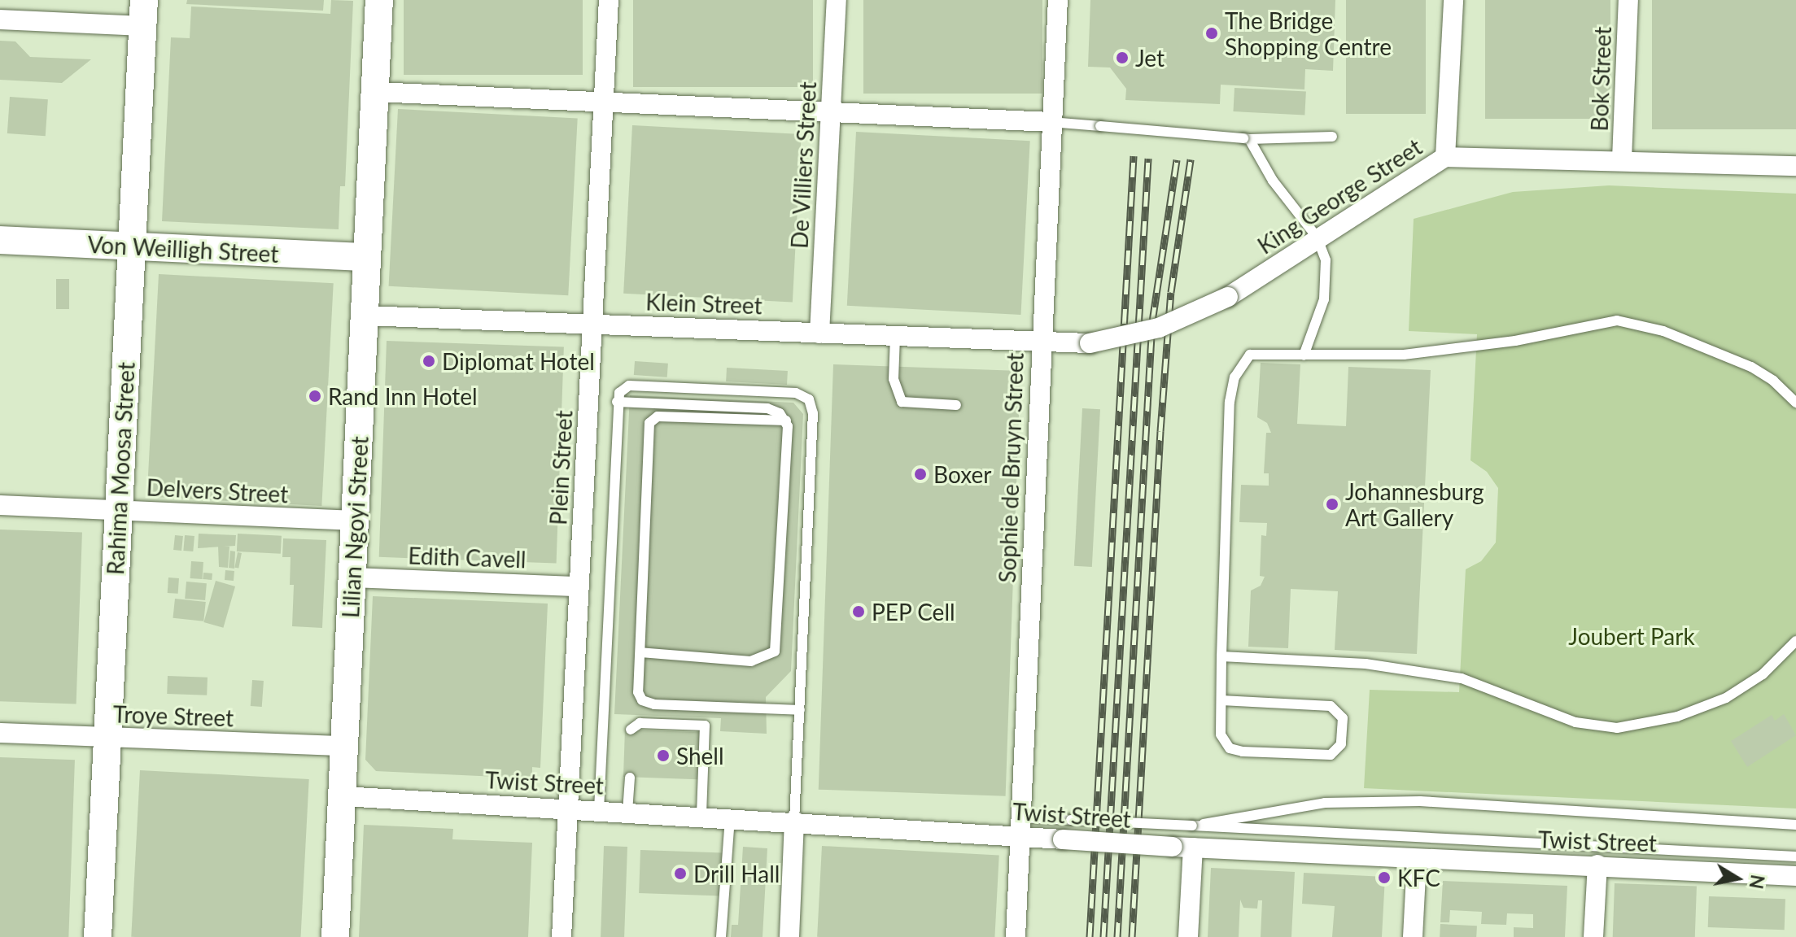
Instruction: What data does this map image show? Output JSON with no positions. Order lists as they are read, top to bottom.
{
  "streets": {
    "street": [
      "Bok Street",
      "De Villiers Street",
      "King George Street",
      "Von Weilligh Street",
      "Klein Street",
      "Plein Street",
      "Sophie de Bruyn Street",
      "Rahima Moosa Street",
      "Delvers Street",
      "Lilian Ngoyi Street",
      "Edith Cavell",
      "Troye Street",
      "Twist Street"
    ]
  },
  "crossings": [
    ["Bok Street", "King George Street"],
    ["De Villiers Street", "Klein Street"],
    ["King George Street", "Klein Street"],
    ["King George Street", "Sophie de Bruyn Street"],
    ["Von Weilligh Street", "Rahima Moosa Street"],
    ["Von Weilligh Street", "Lilian Ngoyi Street"],
    ["Klein Street", "Plein Street"],
    ["Klein Street", "Sophie de Bruyn Street"],
    ["Klein Street", "Lilian Ngoyi Street"],
    ["Plein Street", "Edith Cavell"],
    ["Plein Street", "Twist Street"],
    ["Sophie de Bruyn Street", "Twist Street"],
    ["Rahima Moosa Street", "Delvers Street"],
    ["Rahima Moosa Street", "Troye Street"],
    ["Delvers Street", "Lilian Ngoyi Street"],
    ["Lilian Ngoyi Street", "Edith Cavell"],
    ["Lilian Ngoyi Street", "Troye Street"],
    ["Lilian Ngoyi Street", "Twist Street"]
  ],
  "parks": ["Joubert Park"],
  "places": [
    "The Bridge Shopping Centre",
    "Jet",
    "Diplomat Hotel",
    "Rand Inn Hotel",
    "Boxer",
    "Johannesburg Art Gallery",
    "PEP Cell",
    "Shell",
    "Drill Hall",
    "KFC"
  ],
  "north": "right"
}
